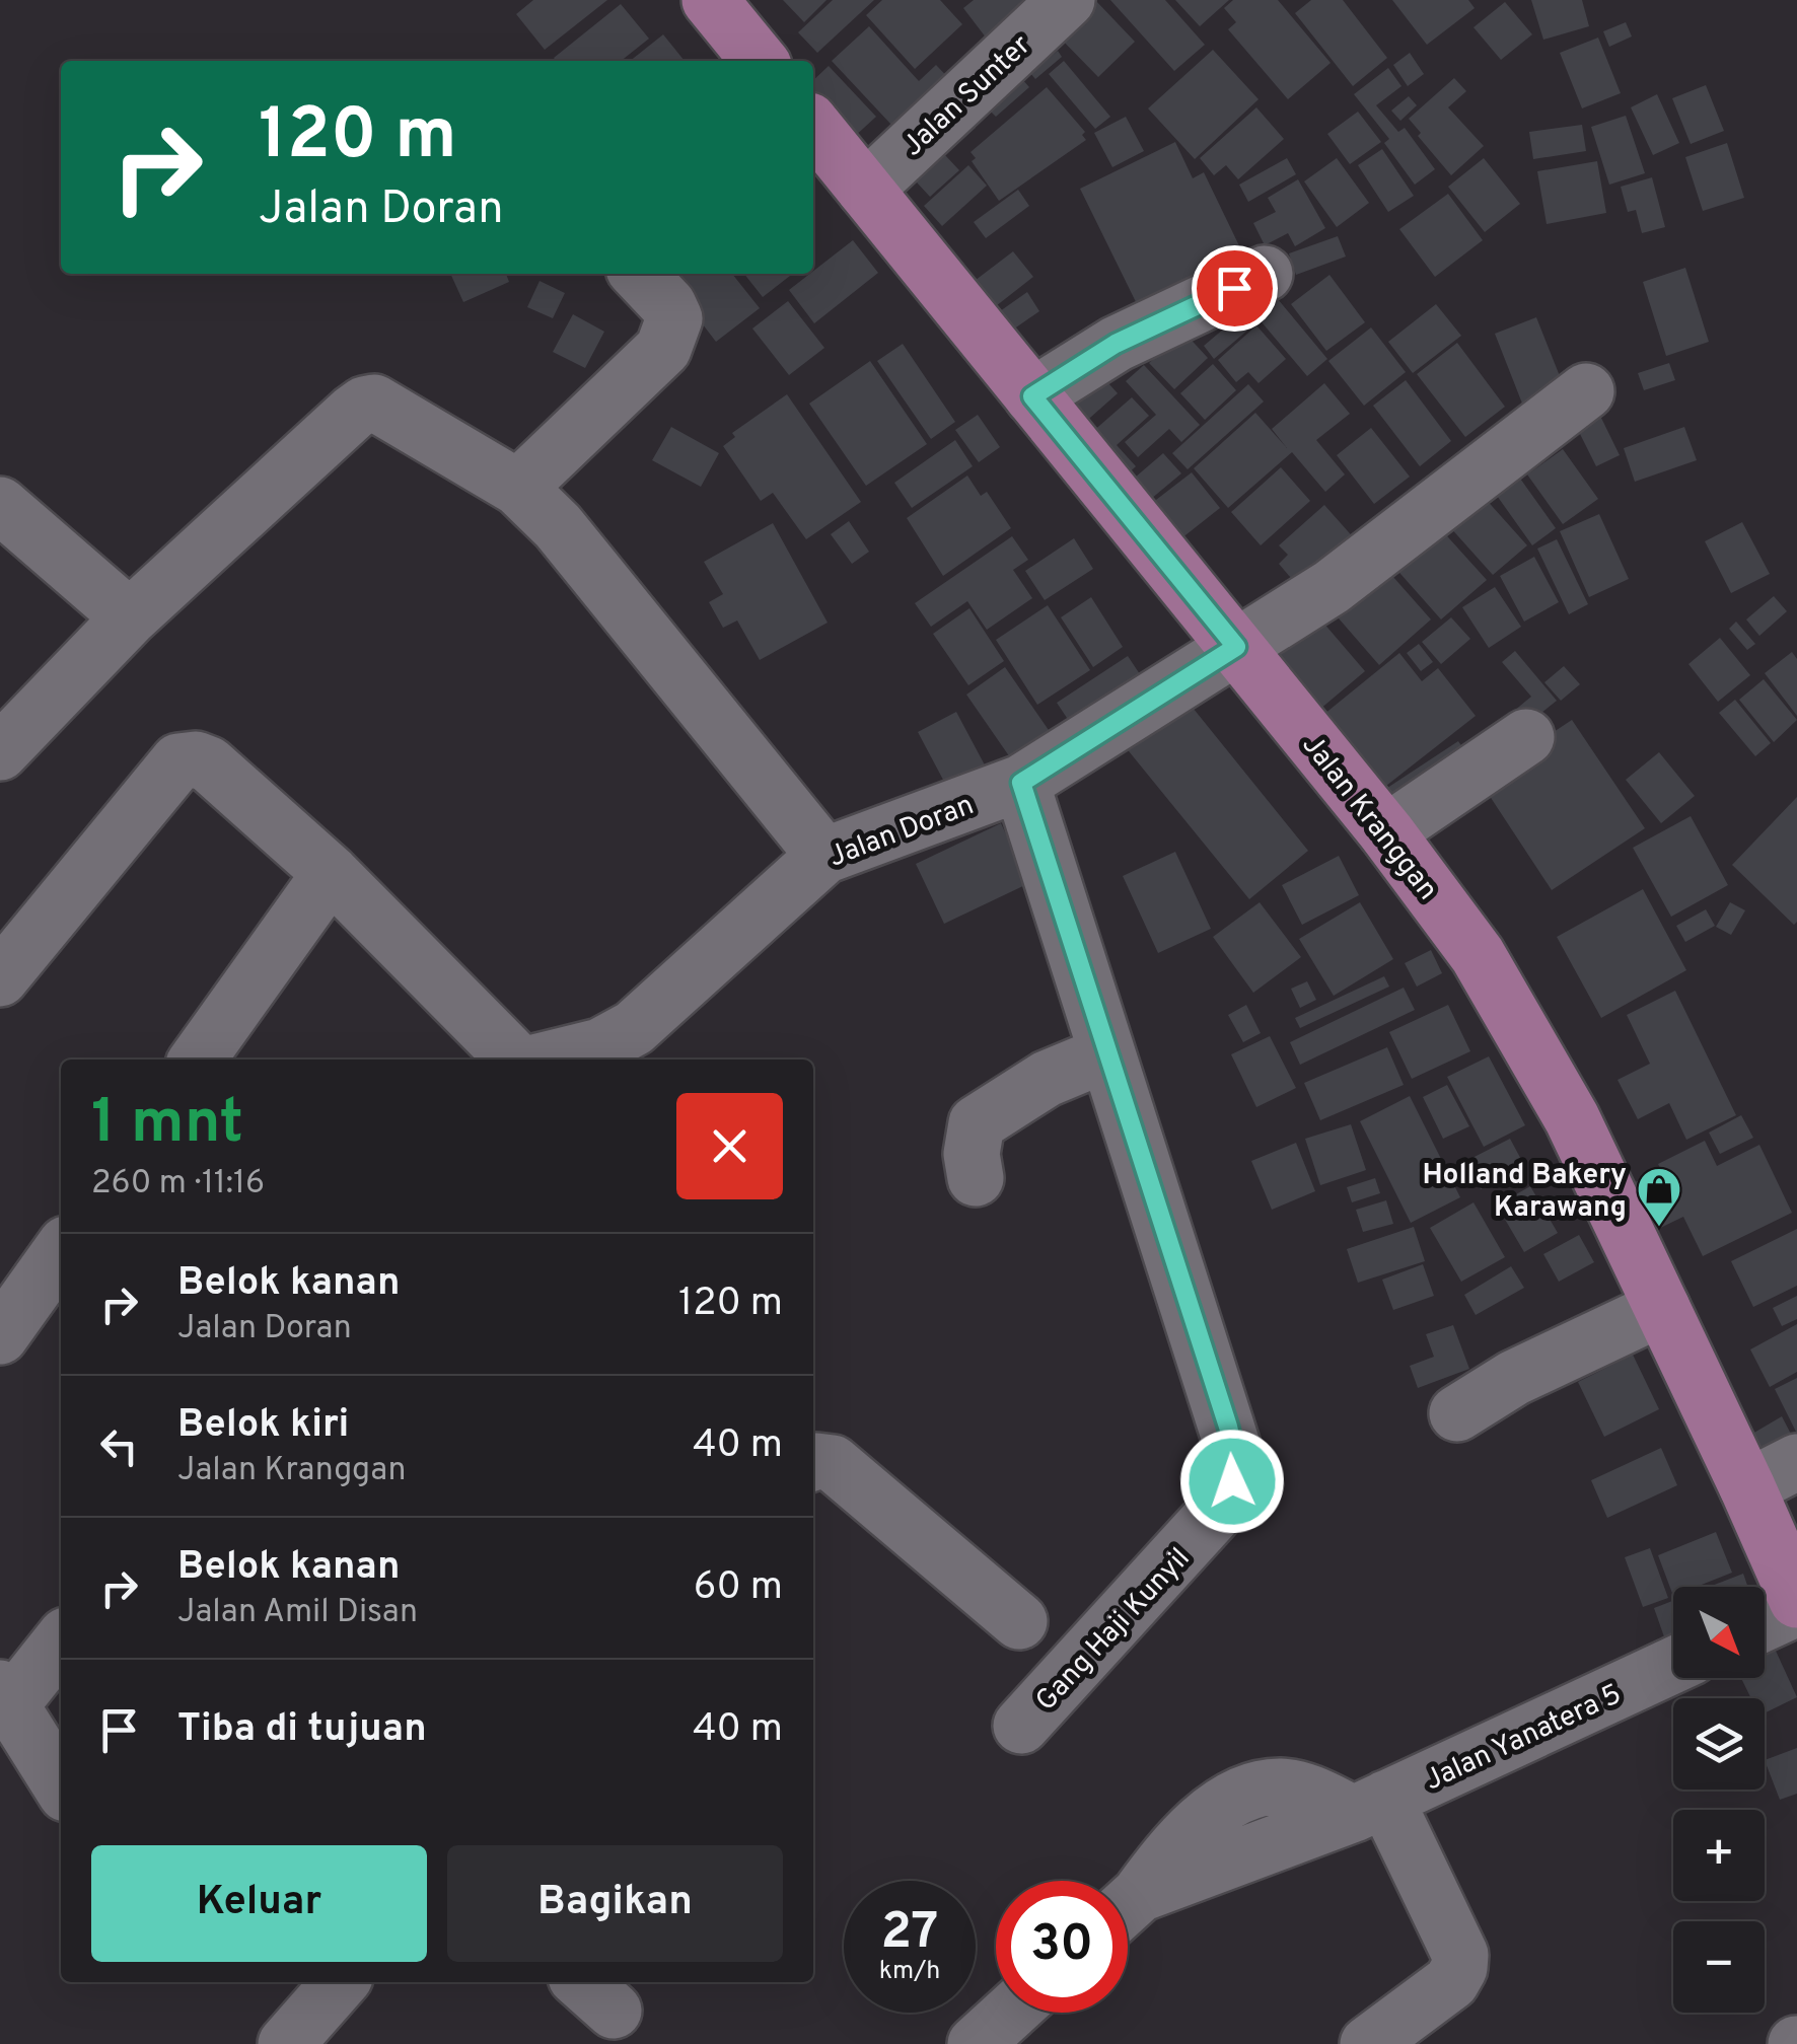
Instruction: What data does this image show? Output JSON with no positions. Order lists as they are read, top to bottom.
{
  "streets": {
    "main road": ["Jalan Kranggan"],
    "street": [
      "Jalan Sunter",
      "Jalan Doran",
      "Gang Haji Kunyil",
      "Jalan Yanatera 5"
    ]
  },
  "crossings": [
    ["Jalan Sunter", "Jalan Kranggan"],
    ["Jalan Kranggan", "Jalan Doran"],
    ["Jalan Doran", "Gang Haji Kunyil"]
  ],
  "places": {
    "shop": ["Holland Bakery Karawang"]
  },
  "north": "bottom right",
  "page": {
    "turn": ["120 m", "Jalan Doran"],
    "heading": ["1 mnt", "260 m · 11:16"],
    "list": [
      {
        "name": "Belok kanan",
        "note": "Jalan Doran",
        "value": "120 m"
      },
      {
        "name": "Belok kiri",
        "note": "Jalan Kranggan",
        "value": "40 m"
      },
      {
        "name": "Belok kanan",
        "note": "Jalan Amil Disan",
        "value": "60 m"
      },
      {
        "name": "Tiba di tujuan",
        "value": "40 m"
      }
    ],
    "map_buttons": ["+", "−"],
    "buttons": ["Keluar", "Bagikan"],
    "speed": "27 km/h",
    "limit": "30"
  }
}
